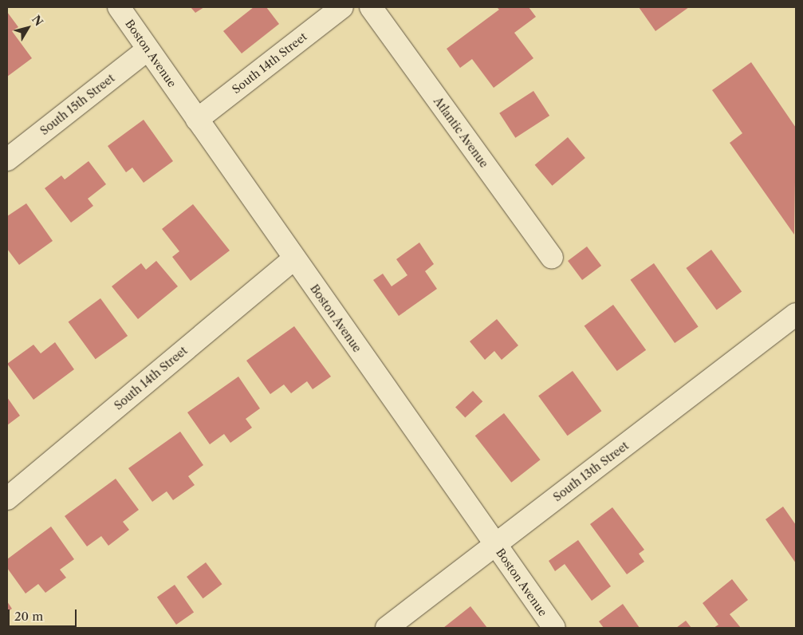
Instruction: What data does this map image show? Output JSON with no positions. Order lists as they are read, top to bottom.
{
  "streets": {
    "street": [
      "Boston Avenue",
      "South 14th Street",
      "South 15th Street",
      "Atlantic Avenue",
      "South 13th Street"
    ]
  },
  "crossings": [
    ["Boston Avenue", "South 14th Street"],
    ["Boston Avenue", "South 15th Street"],
    ["Boston Avenue", "South 13th Street"]
  ],
  "scale_bar": "20 m",
  "north": "top right"
}
